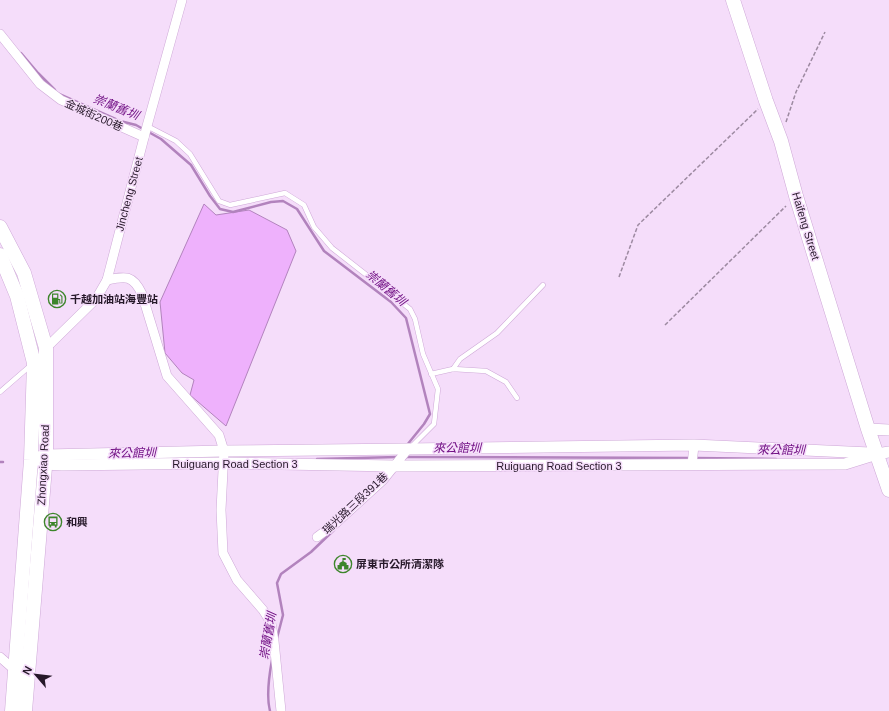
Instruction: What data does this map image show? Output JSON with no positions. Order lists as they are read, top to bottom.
{
  "streets": {
    "main road": ["Haifeng Street", "Zhongxiao Road"],
    "street": [
      "金城街200巷",
      "Jincheng Street",
      "Ruiguang Road Section 3",
      "瑞光路三段391巷"
    ]
  },
  "crossings": [
    ["金城街200巷", "Jincheng Street"],
    ["Jincheng Street", "Zhongxiao Road"],
    ["Haifeng Street", "Ruiguang Road Section 3"],
    ["Ruiguang Road Section 3", "Zhongxiao Road"],
    ["Ruiguang Road Section 3", "瑞光路三段391巷"]
  ],
  "water": ["崇蘭舊圳", "來公館圳"],
  "places": {
    "fuel station": ["千越加油站海豐站"],
    "bus stop": ["和興"],
    "public building": ["屏東市公所清潔隊"]
  },
  "north": "top left"
}
